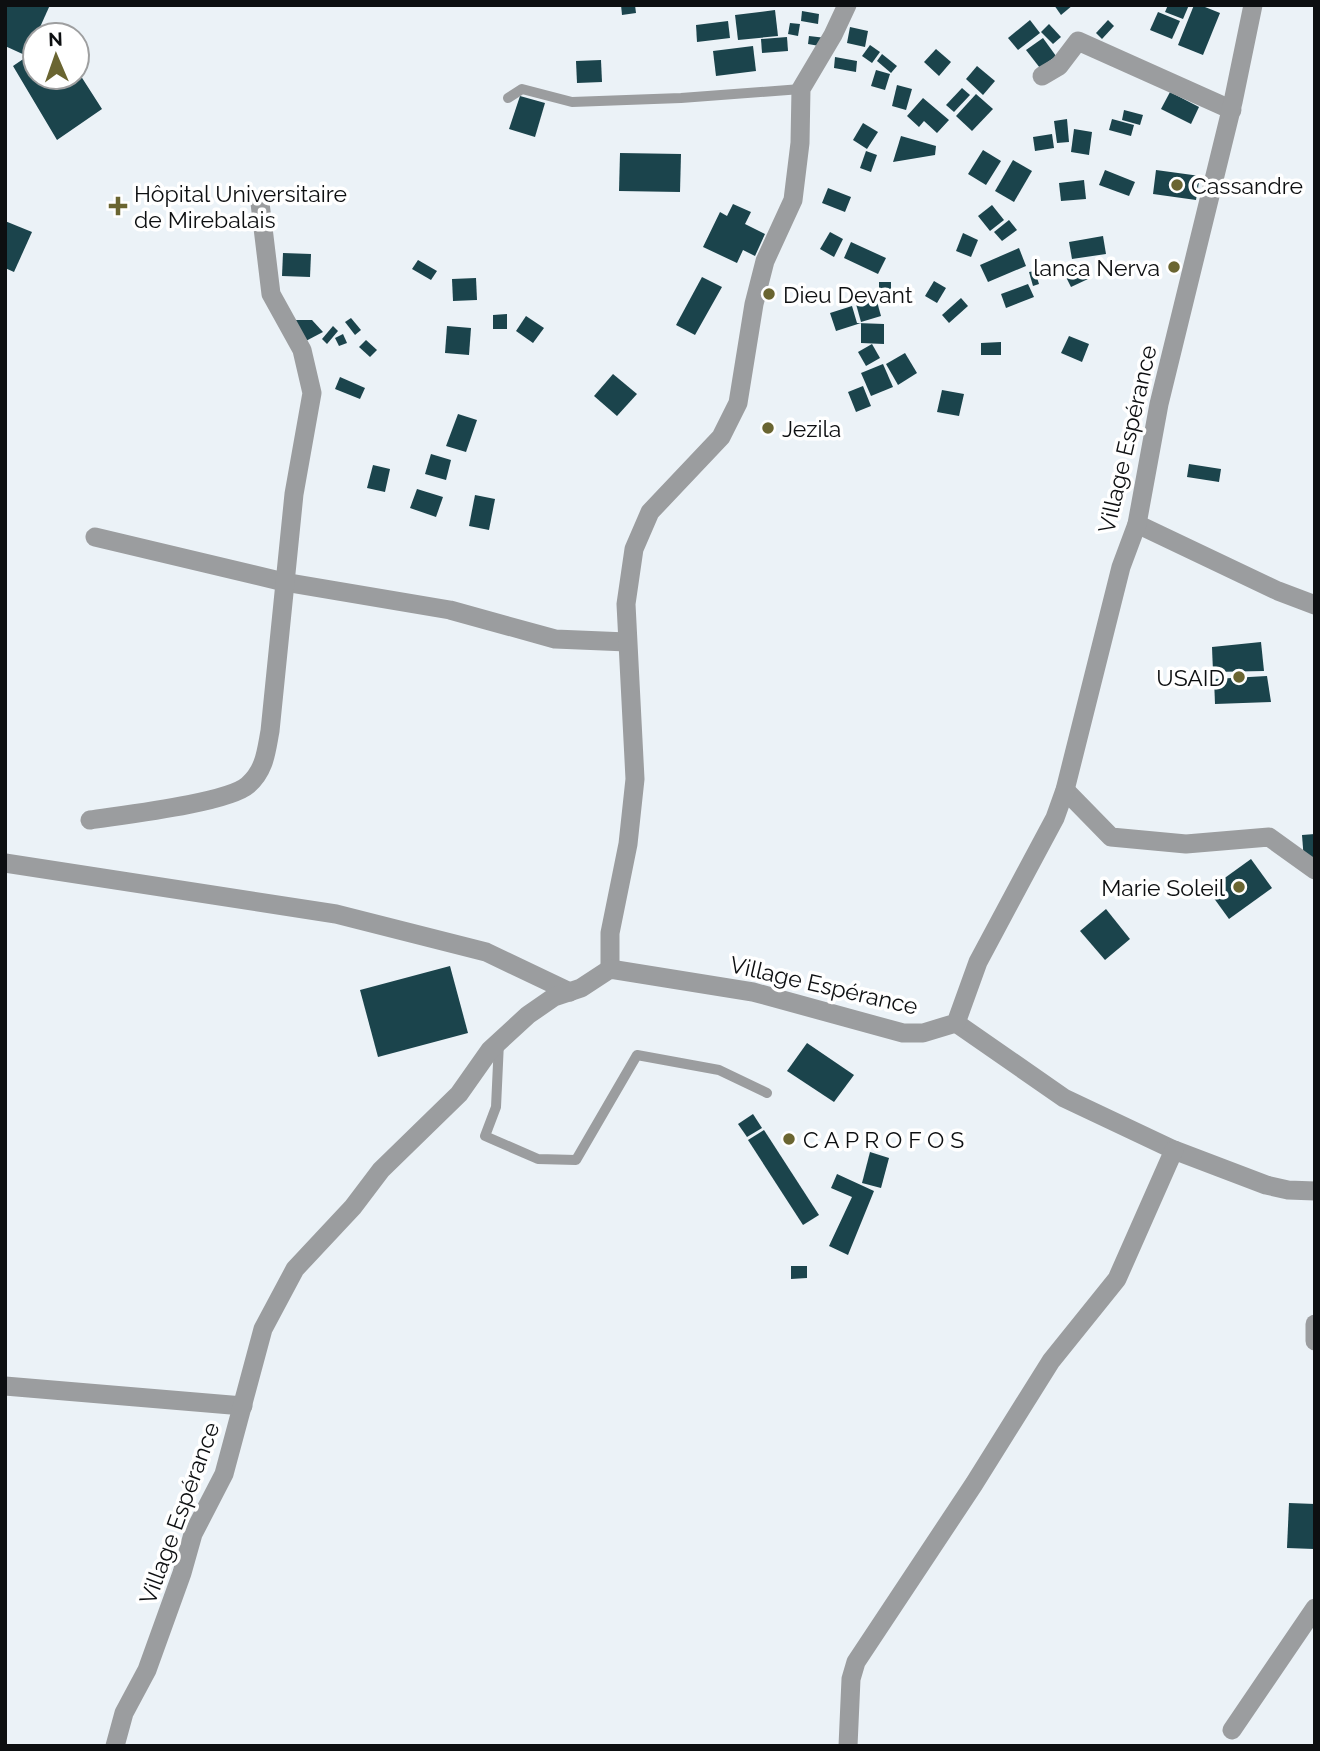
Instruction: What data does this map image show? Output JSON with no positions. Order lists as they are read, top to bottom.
{
  "streets": {
    "street": ["Village Espérance"]
  },
  "places": {
    "other": [
      "Cassandre",
      "lanca Nerva",
      "Dieu Devant",
      "Jezila",
      "USAID",
      "Marie Soleil",
      "C A P R O F O S"
    ],
    "health": ["Hôpital Universitaire de Mirebalais"]
  },
  "north": "top"
}
